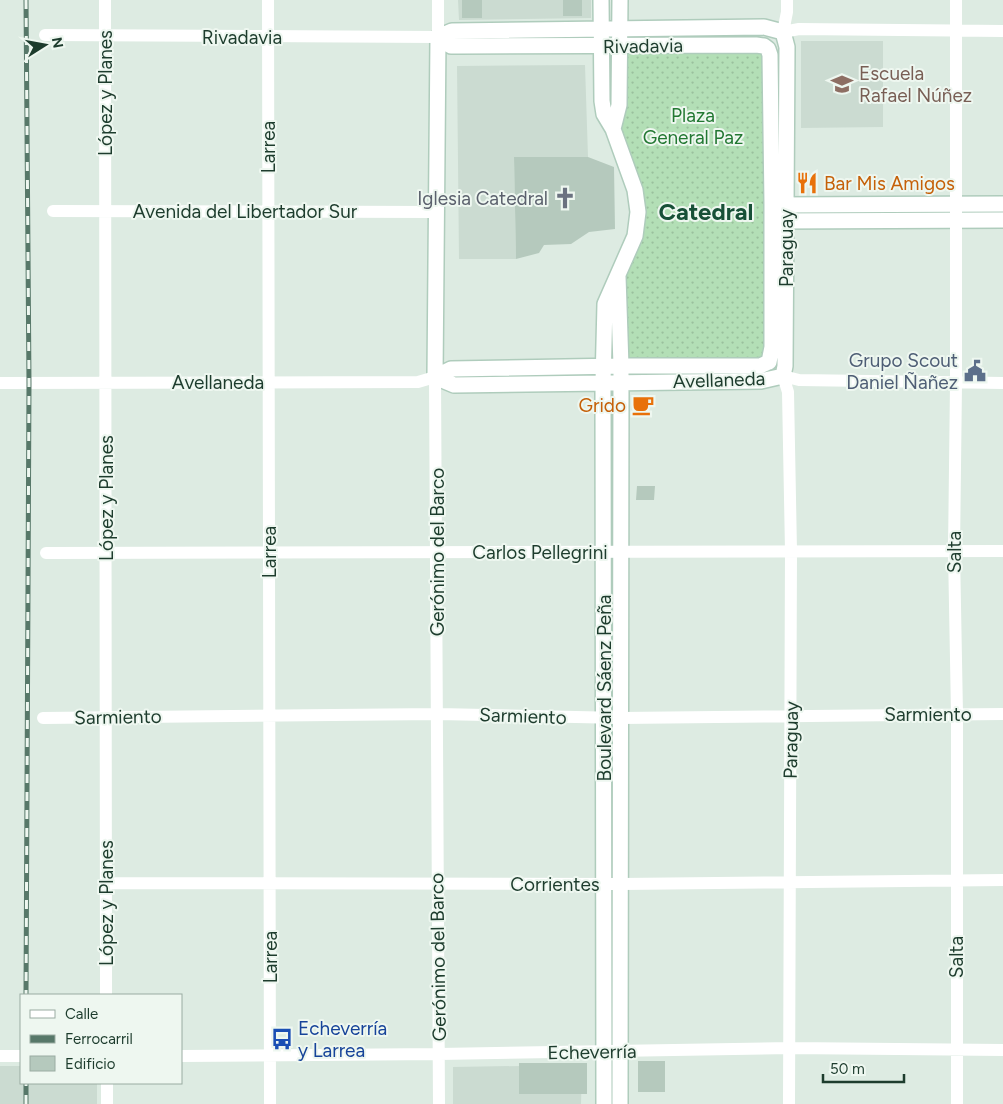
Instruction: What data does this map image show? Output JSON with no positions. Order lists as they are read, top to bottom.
{
  "streets": {
    "main road": [
      "Rivadavia",
      "Paraguay",
      "Avellaneda",
      "Gerónimo del Barco",
      "Boulevard Sáenz Peña"
    ],
    "street": [
      "López y Planes",
      "Larrea",
      "Avenida del Libertador Sur",
      "Carlos Pellegrini",
      "Salta",
      "Sarmiento",
      "Corrientes",
      "Echeverría"
    ]
  },
  "crossings": [
    ["Rivadavia", "López y Planes"],
    ["Rivadavia", "Larrea"],
    ["Rivadavia", "Paraguay"],
    ["Rivadavia", "Gerónimo del Barco"],
    ["Rivadavia", "Salta"],
    ["Rivadavia", "Boulevard Sáenz Peña"],
    ["López y Planes", "Avenida del Libertador Sur"],
    ["López y Planes", "Avellaneda"],
    ["López y Planes", "Carlos Pellegrini"],
    ["López y Planes", "Sarmiento"],
    ["López y Planes", "Corrientes"],
    ["Larrea", "Avenida del Libertador Sur"],
    ["Larrea", "Avellaneda"],
    ["Larrea", "Carlos Pellegrini"],
    ["Larrea", "Sarmiento"],
    ["Larrea", "Corrientes"],
    ["Larrea", "Echeverría"],
    ["Avenida del Libertador Sur", "Gerónimo del Barco"],
    ["Paraguay", "Avellaneda"],
    ["Paraguay", "Carlos Pellegrini"],
    ["Paraguay", "Sarmiento"],
    ["Paraguay", "Corrientes"],
    ["Paraguay", "Echeverría"],
    ["Avellaneda", "Gerónimo del Barco"],
    ["Avellaneda", "Salta"],
    ["Avellaneda", "Boulevard Sáenz Peña"],
    ["Gerónimo del Barco", "Carlos Pellegrini"],
    ["Gerónimo del Barco", "Sarmiento"],
    ["Gerónimo del Barco", "Corrientes"],
    ["Gerónimo del Barco", "Echeverría"],
    ["Carlos Pellegrini", "Salta"],
    ["Carlos Pellegrini", "Boulevard Sáenz Peña"],
    ["Salta", "Sarmiento"],
    ["Salta", "Corrientes"],
    ["Salta", "Echeverría"],
    ["Boulevard Sáenz Peña", "Sarmiento"],
    ["Boulevard Sáenz Peña", "Corrientes"],
    ["Boulevard Sáenz Peña", "Echeverría"]
  ],
  "districts": ["Catedral"],
  "parks": ["Plaza General Paz"],
  "places": {
    "school or university": ["Escuela Rafael Núñez"],
    "restaurant": ["Bar Mis Amigos"],
    "church": ["Iglesia Catedral"],
    "public building": ["Grupo Scout Daniel Ñañez"],
    "cafe": ["Grido"],
    "bus stop": ["Echeverría y Larrea"]
  },
  "legend": ["Calle", "Ferrocarril", "Edificio"],
  "scale_bar": "50 m",
  "north": "right"
}
